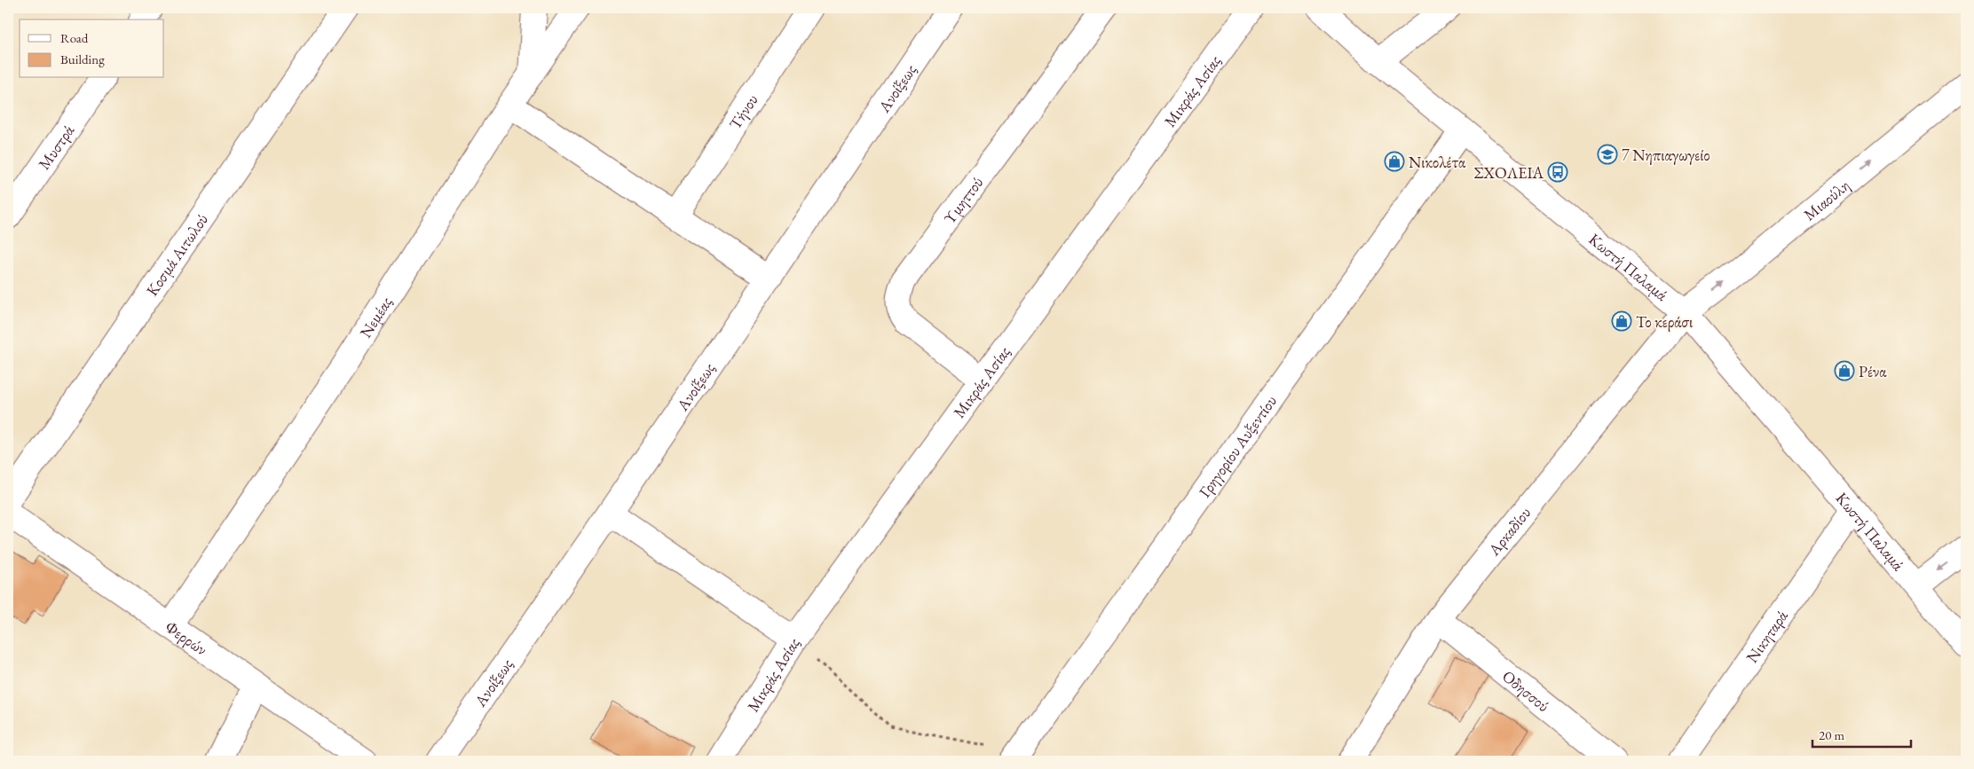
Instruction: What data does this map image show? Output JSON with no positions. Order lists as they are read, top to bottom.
{
  "streets": {
    "street": [
      "Ανοίξεως",
      "Μικράς Ασίας",
      "Τήνου",
      "Μυστρά",
      "Μιαούλη",
      "Υμηττού",
      "Κοσμά Αιτωλού",
      "Κωστή Παλαμά",
      "Νεμέας",
      "Γρηγορίου Αυξεντίου",
      "Αρκαδίου",
      "Νικηταρά",
      "Φερρών",
      "Οδησσού"
    ]
  },
  "crossings": [
    ["Μικράς Ασίας", "Υμηττού"],
    ["Μιαούλη", "Κωστή Παλαμά"],
    ["Μιαούλη", "Αρκαδίου"],
    ["Κωστή Παλαμά", "Γρηγορίου Αυξεντίου"],
    ["Κωστή Παλαμά", "Αρκαδίου"],
    ["Κωστή Παλαμά", "Νικηταρά"],
    ["Νεμέας", "Φερρών"],
    ["Αρκαδίου", "Οδησσού"]
  ],
  "one_way": ["Μιαούλη"],
  "places": {
    "school or university": ["7 Νηπιαγωγείο"],
    "shop": ["Νικολέτα", "Το κεράσι", "Ρένα"],
    "bus stop": ["ΣΧΟΛΕΙΑ"]
  },
  "legend": ["Road", "Building"],
  "scale_bar": "20 m"
}
